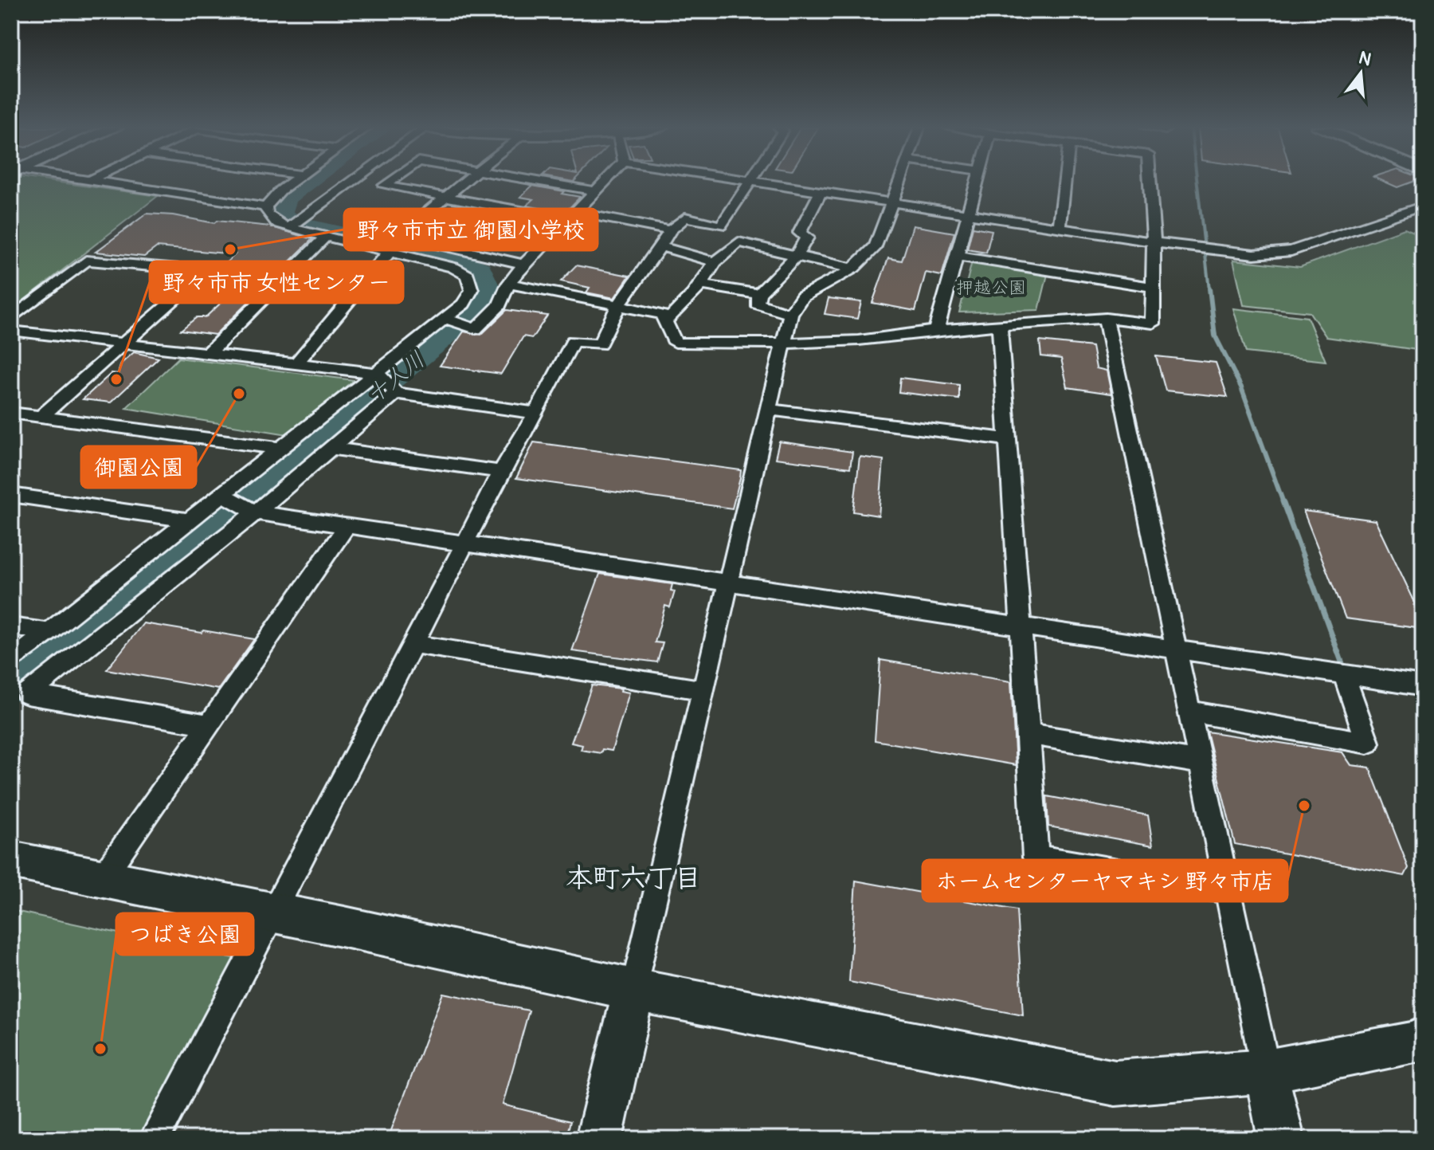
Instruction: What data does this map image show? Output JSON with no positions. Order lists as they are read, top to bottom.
{
  "districts": ["本町六丁目"],
  "water": ["十人川"],
  "parks": ["押越公園"],
  "places": [
    "野々市市立 御園小学校",
    "野々市市 女性センター",
    "御園公園",
    "ホームセンターヤマキシ 野々市店",
    "つばき公園"
  ],
  "north": "top"
}
